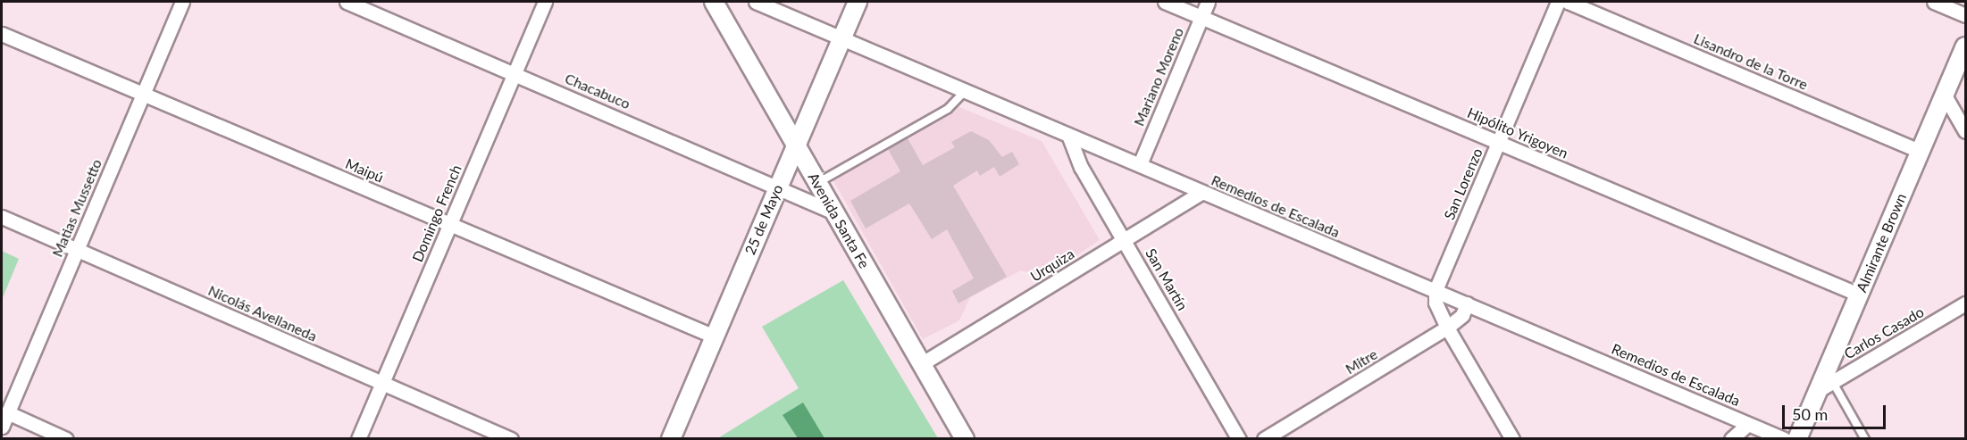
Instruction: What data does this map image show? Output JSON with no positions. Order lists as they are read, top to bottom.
{
  "streets": {
    "street": [
      "Lisandro de la Torre",
      "Mariano Moreno",
      "Chacabuco",
      "Hipólito Yrigoyen",
      "Maipú",
      "San Lorenzo",
      "Remedios de Escalada",
      "Matias Mussetto",
      "Domingo French",
      "25 de Mayo",
      "Avenida Santa Fe",
      "Almirante Brown",
      "Urquiza",
      "San Martín",
      "Nicolás Avellaneda",
      "Carlos Casado",
      "Mitre"
    ]
  },
  "crossings": [
    ["Lisandro de la Torre", "Almirante Brown"],
    ["Mariano Moreno", "Hipólito Yrigoyen"],
    ["Mariano Moreno", "Remedios de Escalada"],
    ["Chacabuco", "Domingo French"],
    ["Chacabuco", "25 de Mayo"],
    ["Chacabuco", "Avenida Santa Fe"],
    ["Hipólito Yrigoyen", "San Lorenzo"],
    ["Hipólito Yrigoyen", "Almirante Brown"],
    ["Maipú", "Matias Mussetto"],
    ["Maipú", "Domingo French"],
    ["Maipú", "25 de Mayo"],
    ["San Lorenzo", "Remedios de Escalada"],
    ["Remedios de Escalada", "25 de Mayo"],
    ["Remedios de Escalada", "Urquiza"],
    ["Remedios de Escalada", "San Martín"],
    ["Remedios de Escalada", "Mitre"],
    ["Matias Mussetto", "Nicolás Avellaneda"],
    ["Domingo French", "Nicolás Avellaneda"],
    ["25 de Mayo", "Avenida Santa Fe"],
    ["Avenida Santa Fe", "Urquiza"],
    ["Almirante Brown", "Carlos Casado"],
    ["Urquiza", "San Martín"]
  ],
  "scale_bar": "50 m"
}
